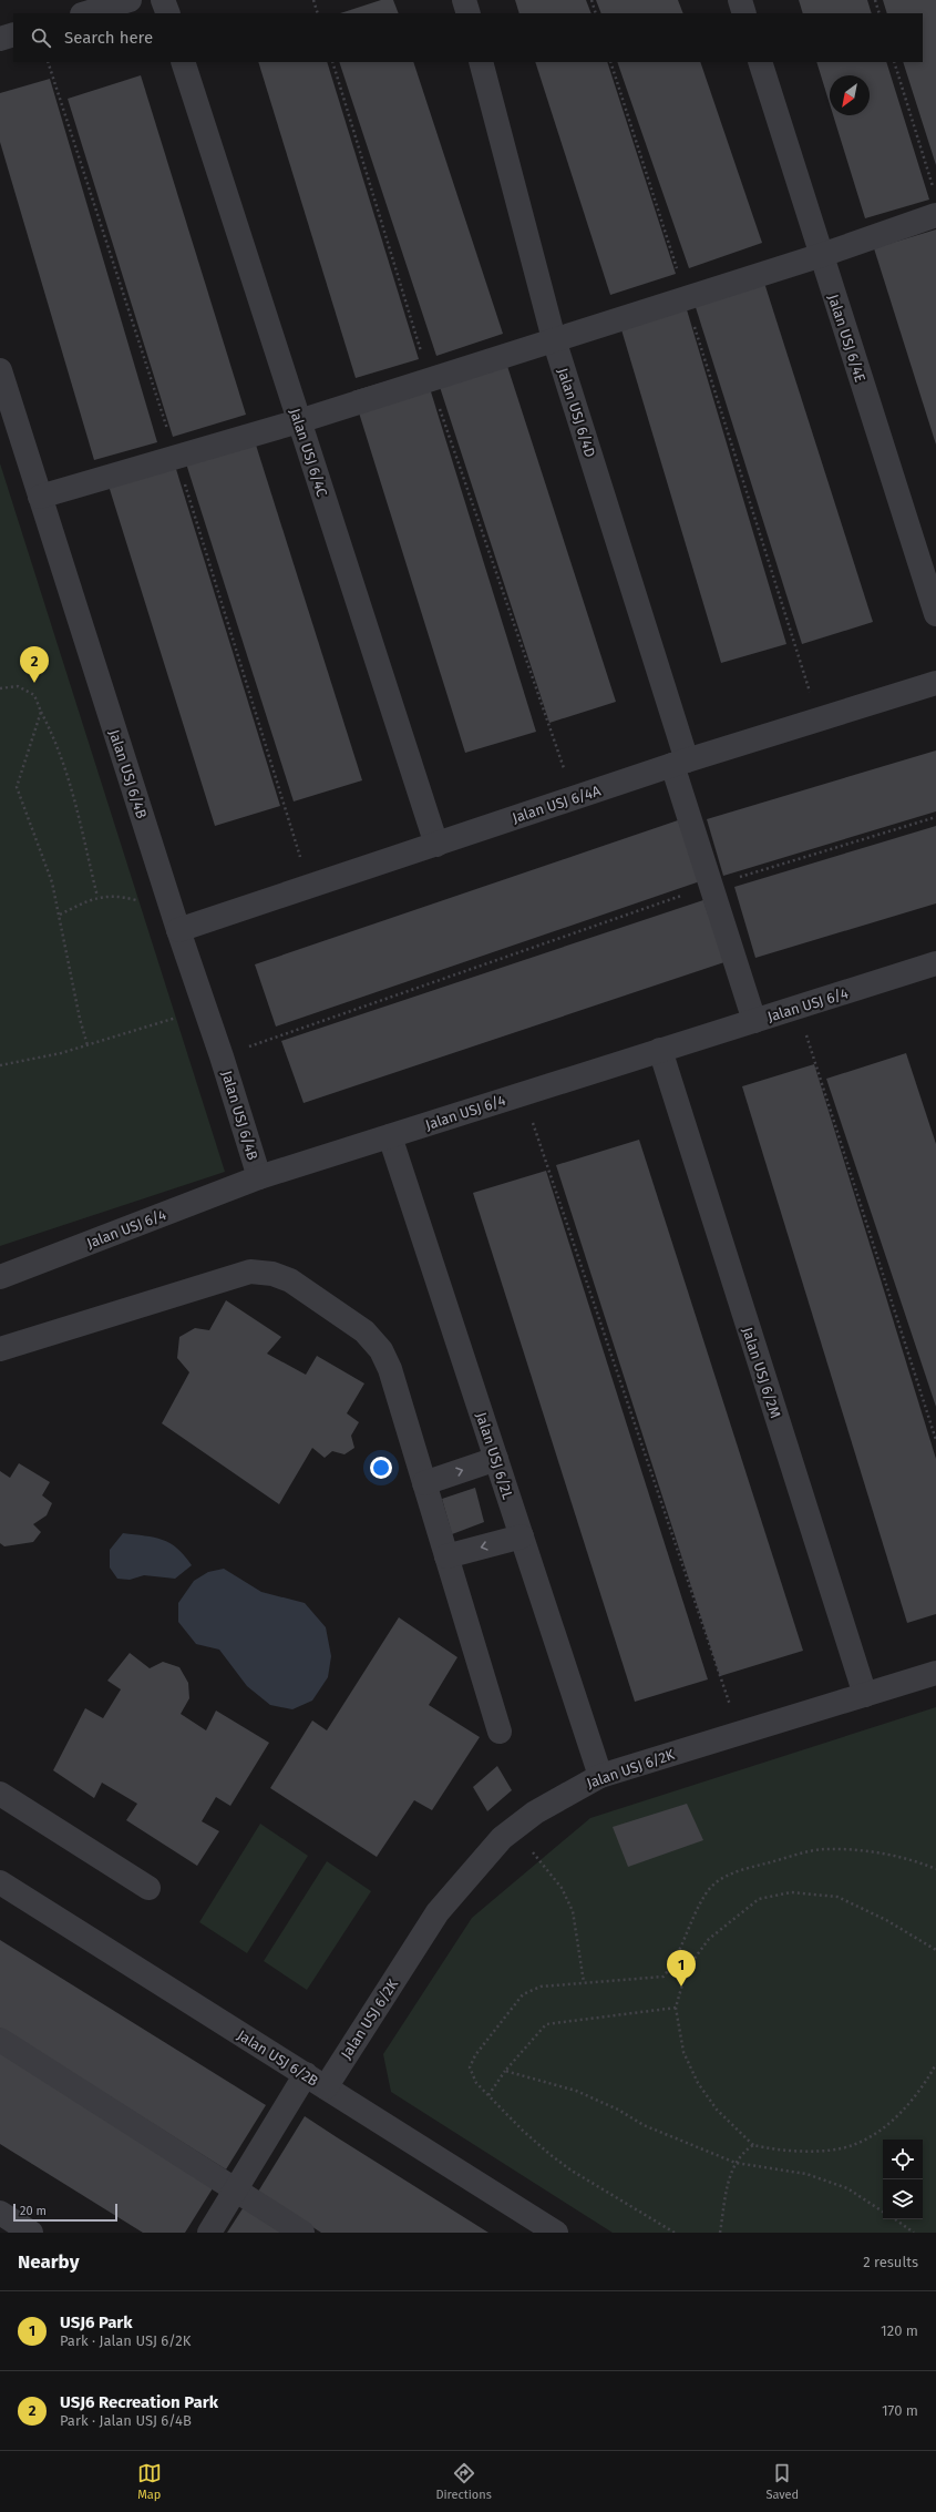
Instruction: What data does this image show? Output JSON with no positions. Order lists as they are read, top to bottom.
{
  "streets": {
    "street": [
      "Jalan USJ 6/4E",
      "Jalan USJ 6/4D",
      "Jalan USJ 6/4C",
      "Jalan USJ 6/4B",
      "Jalan USJ 6/4A",
      "Jalan USJ 6/4",
      "Jalan USJ 6/2M",
      "Jalan USJ 6/2L",
      "Jalan USJ 6/2K",
      "Jalan USJ 6/2B"
    ]
  },
  "crossings": [
    ["Jalan USJ 6/4D", "Jalan USJ 6/4A"],
    ["Jalan USJ 6/4D", "Jalan USJ 6/4"],
    ["Jalan USJ 6/4C", "Jalan USJ 6/4A"],
    ["Jalan USJ 6/4B", "Jalan USJ 6/4A"],
    ["Jalan USJ 6/4B", "Jalan USJ 6/4"],
    ["Jalan USJ 6/4", "Jalan USJ 6/2M"],
    ["Jalan USJ 6/4", "Jalan USJ 6/2L"],
    ["Jalan USJ 6/2M", "Jalan USJ 6/2K"],
    ["Jalan USJ 6/2L", "Jalan USJ 6/2K"],
    ["Jalan USJ 6/2K", "Jalan USJ 6/2B"]
  ],
  "scale_bar": "20 m",
  "north": "bottom left",
  "page": {
    "search": "Search here",
    "pins": ["2", "1"],
    "scale": "20 m",
    "heading": ["Nearby", "2 results"],
    "list": [
      {
        "mark": "1",
        "name": "USJ6 Park",
        "note": "Park · Jalan USJ 6/2K",
        "value": "120 m"
      },
      {
        "mark": "2",
        "name": "USJ6 Recreation Park",
        "note": "Park · Jalan USJ 6/4B",
        "value": "170 m"
      }
    ],
    "nav": ["Map", "Directions", "Saved"]
  }
}
